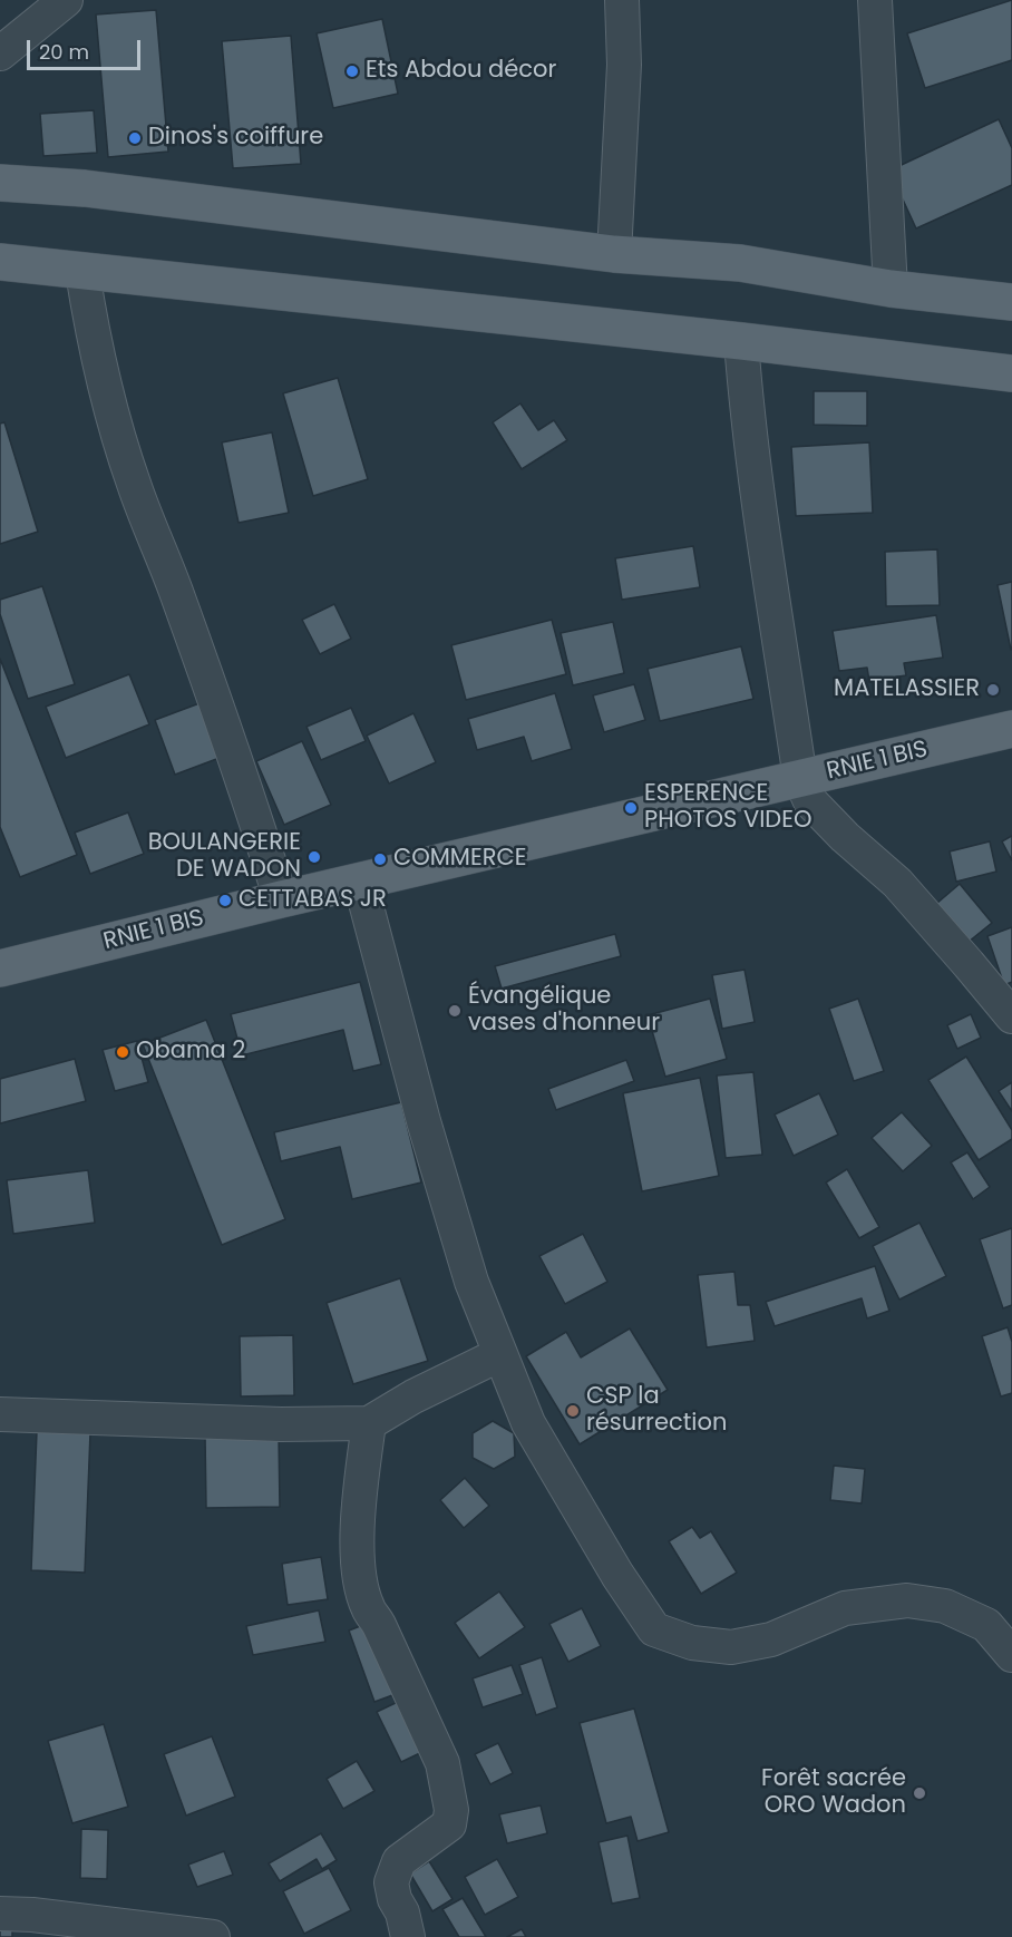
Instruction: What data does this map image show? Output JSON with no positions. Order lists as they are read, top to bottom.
{
  "streets": {
    "main road": ["RNIE 1 BIS"]
  },
  "places": [
    "Ets Abdou décor",
    "Dinos's coiffure",
    "MATELASSIER",
    "ESPERENCE PHOTOS VIDEO",
    "BOULANGERIE DE WADON",
    "COMMERCE",
    "CETTABAS JR",
    "Évangélique vases d'honneur",
    "Obama 2",
    "CSP la résurrection",
    "Forêt sacrée ORO Wadon"
  ],
  "scale_bar": "20 m"
}
